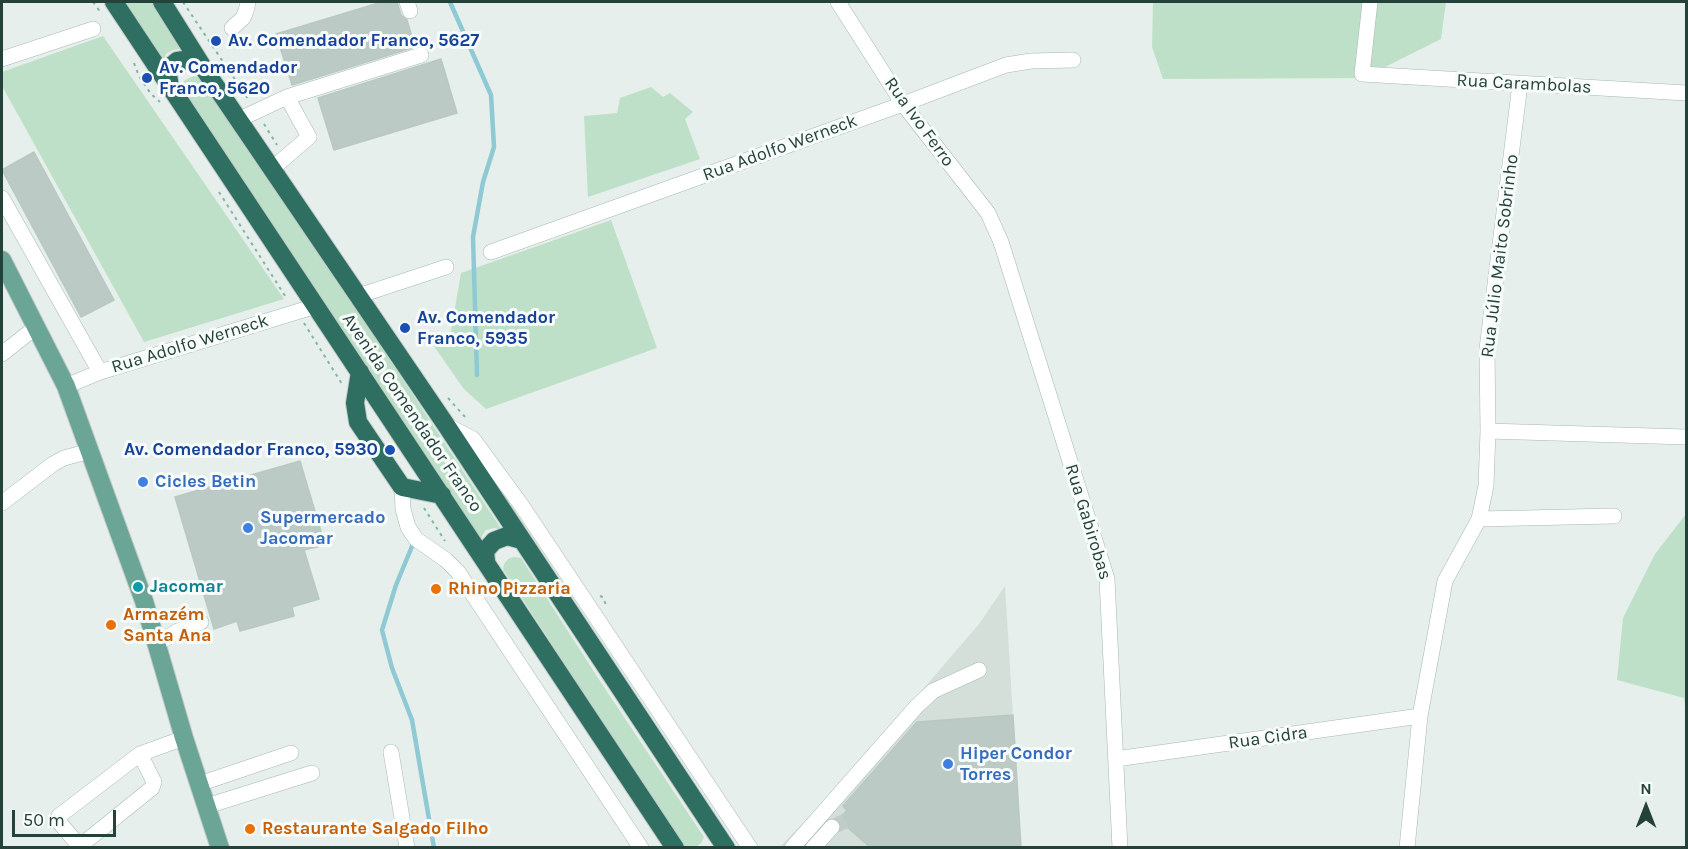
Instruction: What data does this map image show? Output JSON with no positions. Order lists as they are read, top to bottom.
{
  "streets": {
    "highway": ["Avenida Comendador Franco"],
    "street": [
      "Rua Carambolas",
      "Rua Ivo Ferro",
      "Rua Adolfo Werneck",
      "Rua Júlio Maito Sobrinho",
      "Rua Gabirobas",
      "Rua Cidra"
    ]
  },
  "crossings": [
    ["Rua Carambolas", "Rua Júlio Maito Sobrinho"],
    ["Rua Ivo Ferro", "Rua Adolfo Werneck"],
    ["Rua Ivo Ferro", "Rua Gabirobas"],
    ["Rua Adolfo Werneck", "Avenida Comendador Franco"],
    ["Rua Júlio Maito Sobrinho", "Rua Cidra"],
    ["Rua Gabirobas", "Rua Cidra"]
  ],
  "places": [
    "Av. Comendador Franco, 5627",
    "Av. Comendador Franco, 5620",
    "Av. Comendador Franco, 5935",
    "Av. Comendador Franco, 5930",
    "Cicles Betin",
    "Supermercado Jacomar",
    "Jacomar",
    "Rhino Pizzaria",
    "Armazém Santa Ana",
    "Hiper Condor Torres",
    "Restaurante Salgado Filho"
  ],
  "scale_bar": "50 m",
  "north": "top"
}
